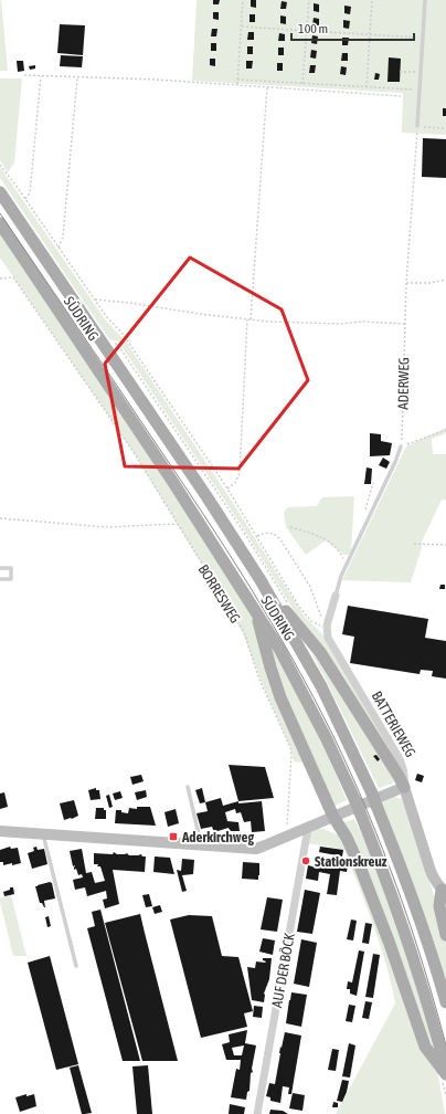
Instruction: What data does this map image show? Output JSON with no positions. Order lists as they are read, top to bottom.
{
  "streets": {
    "main road": ["SÜDRING"],
    "street": ["BATTERIEWEG", "AUF DER BÖCK"],
    "path": ["ADERWEG", "BORRESWEG"]
  },
  "places": {
    "transit": ["Aderkirchweg"],
    "other": ["Stationskreuz"]
  },
  "scale_bar": "100 m"
}
